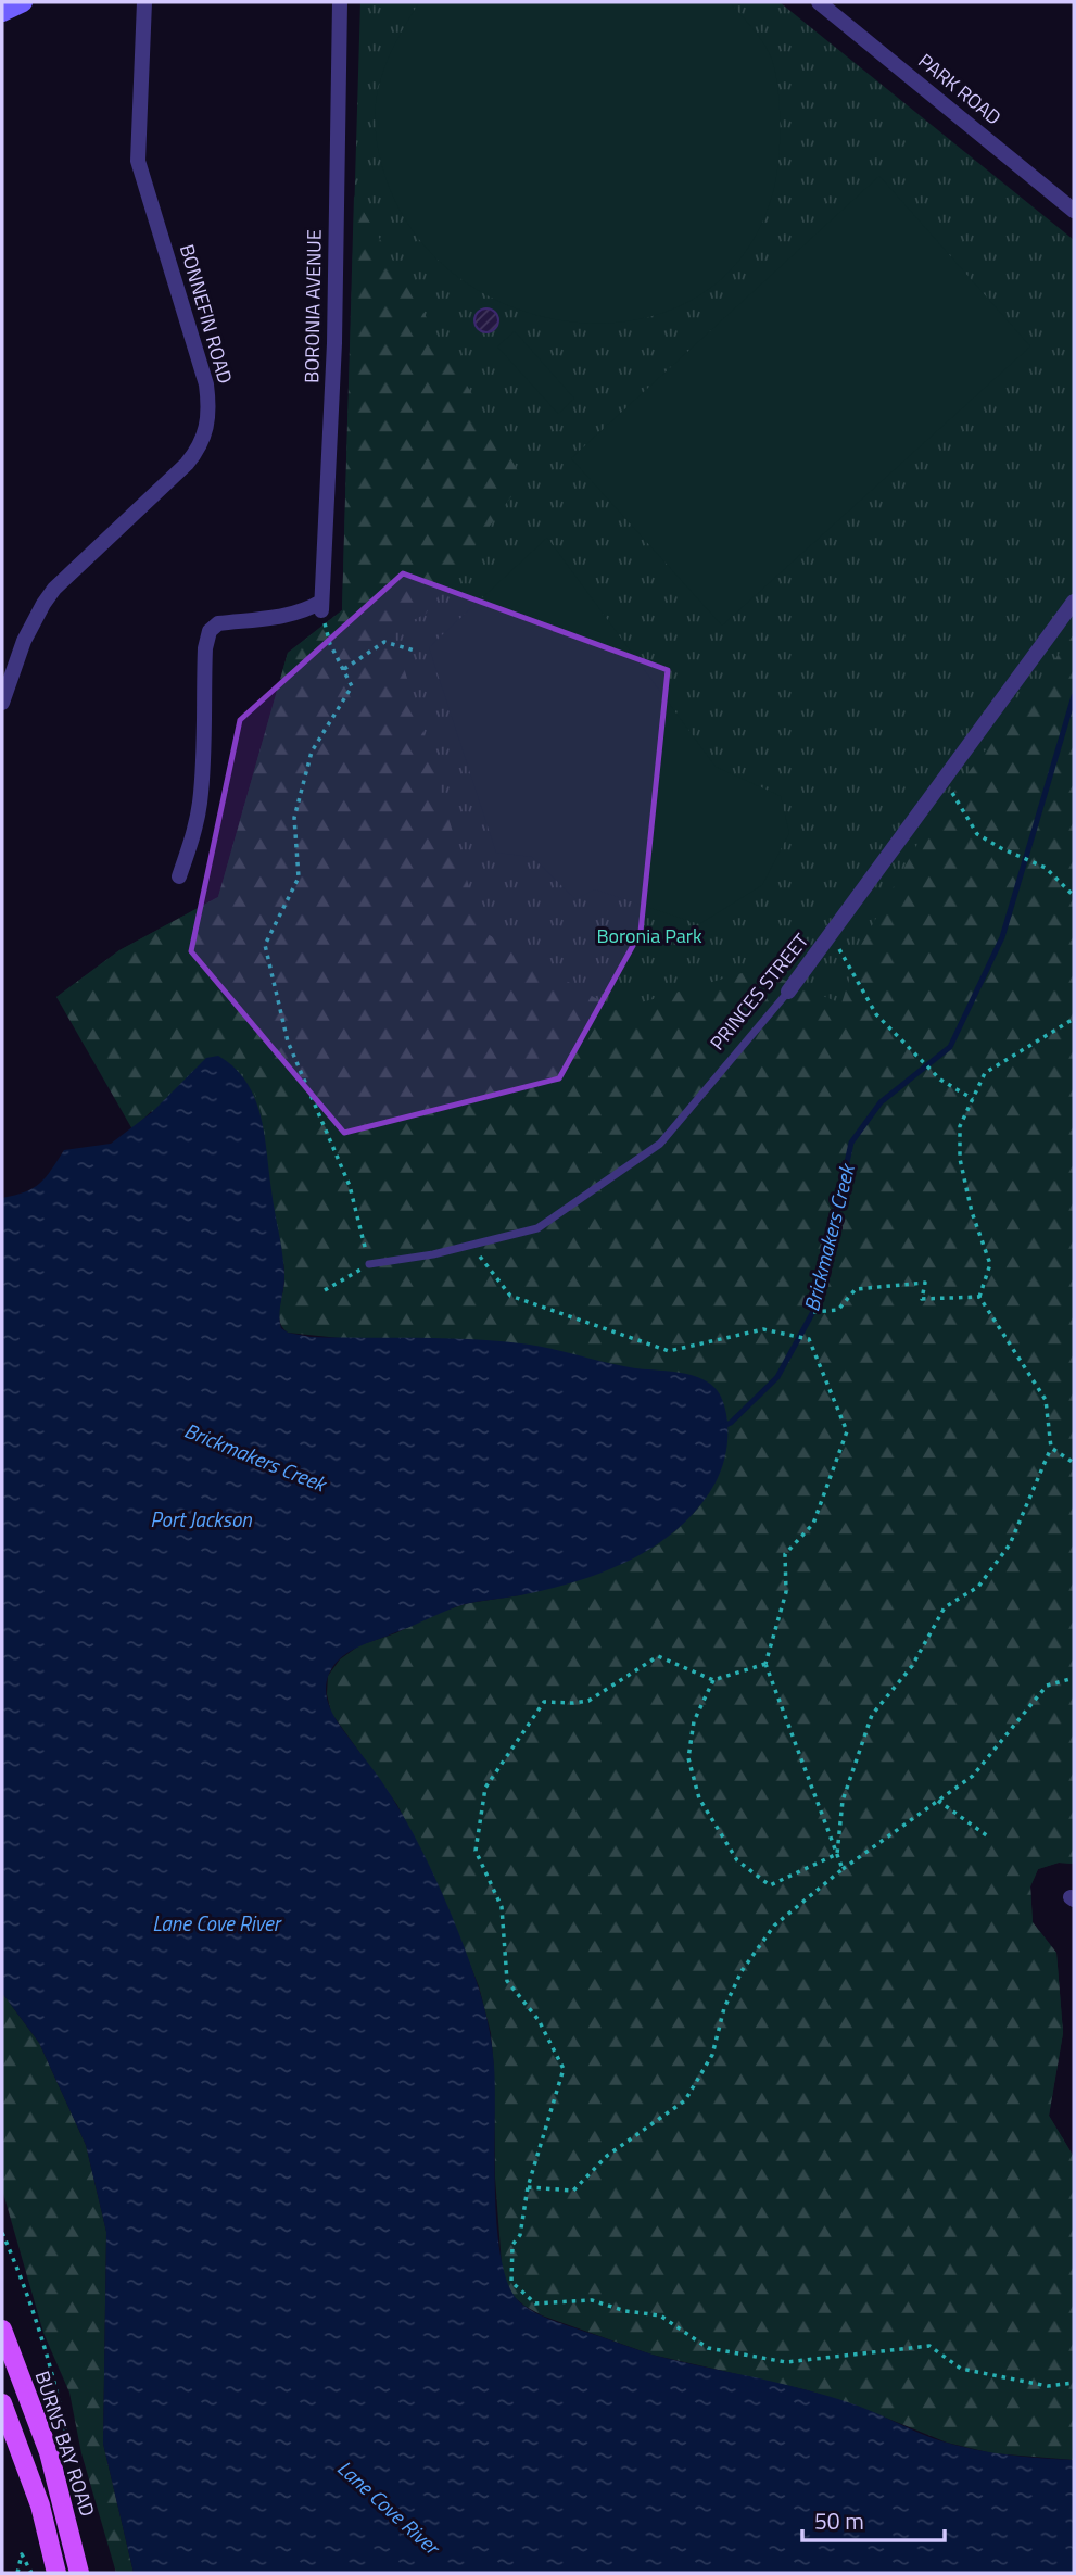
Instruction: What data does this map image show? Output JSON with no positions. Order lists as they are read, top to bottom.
{
  "streets": {
    "main road": ["BURNS BAY ROAD"],
    "street": [
      "PARK ROAD",
      "BORONIA AVENUE",
      "BONNEFIN ROAD",
      "PRINCES STREET"
    ]
  },
  "water": ["Brickmakers Creek", "Port Jackson", "Lane Cove River"],
  "parks": ["Boronia Park"],
  "scale_bar": "50 m"
}
